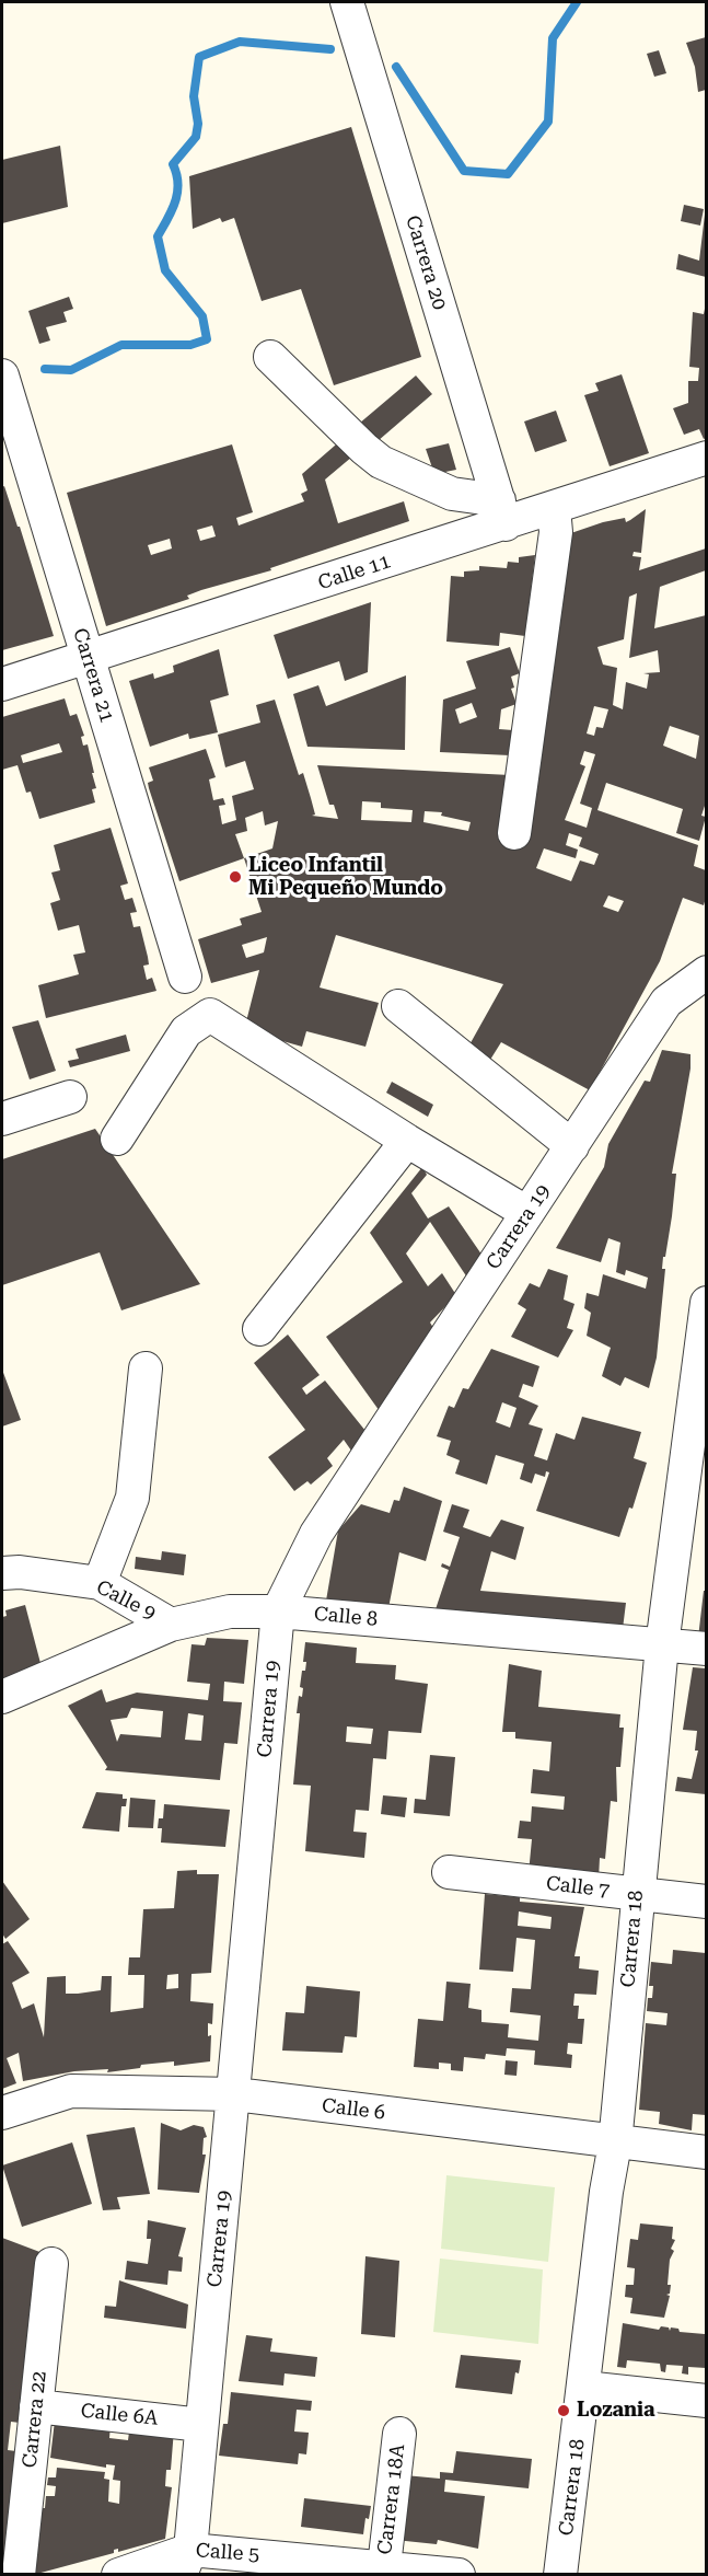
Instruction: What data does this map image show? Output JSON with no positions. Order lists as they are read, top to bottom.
{
  "streets": {
    "street": [
      "Carrera 20",
      "Calle 11",
      "Carrera 21",
      "Carrera 19",
      "Calle 9",
      "Calle 8",
      "Calle 7",
      "Carrera 18",
      "Calle 6",
      "Calle 6A",
      "Carrera 22",
      "Carrera 18A",
      "Calle 5"
    ]
  },
  "crossings": [
    ["Carrera 20", "Calle 11"],
    ["Calle 11", "Carrera 21"],
    ["Carrera 19", "Calle 8"],
    ["Carrera 19", "Calle 6"],
    ["Carrera 19", "Calle 6A"],
    ["Carrera 19", "Calle 5"],
    ["Calle 9", "Calle 8"],
    ["Calle 8", "Carrera 18"],
    ["Calle 7", "Carrera 18"],
    ["Carrera 18", "Calle 6"],
    ["Calle 6A", "Carrera 22"],
    ["Carrera 18A", "Calle 5"]
  ],
  "places": ["Liceo Infantil Mi Pequeño Mundo", "Lozania"]
}
